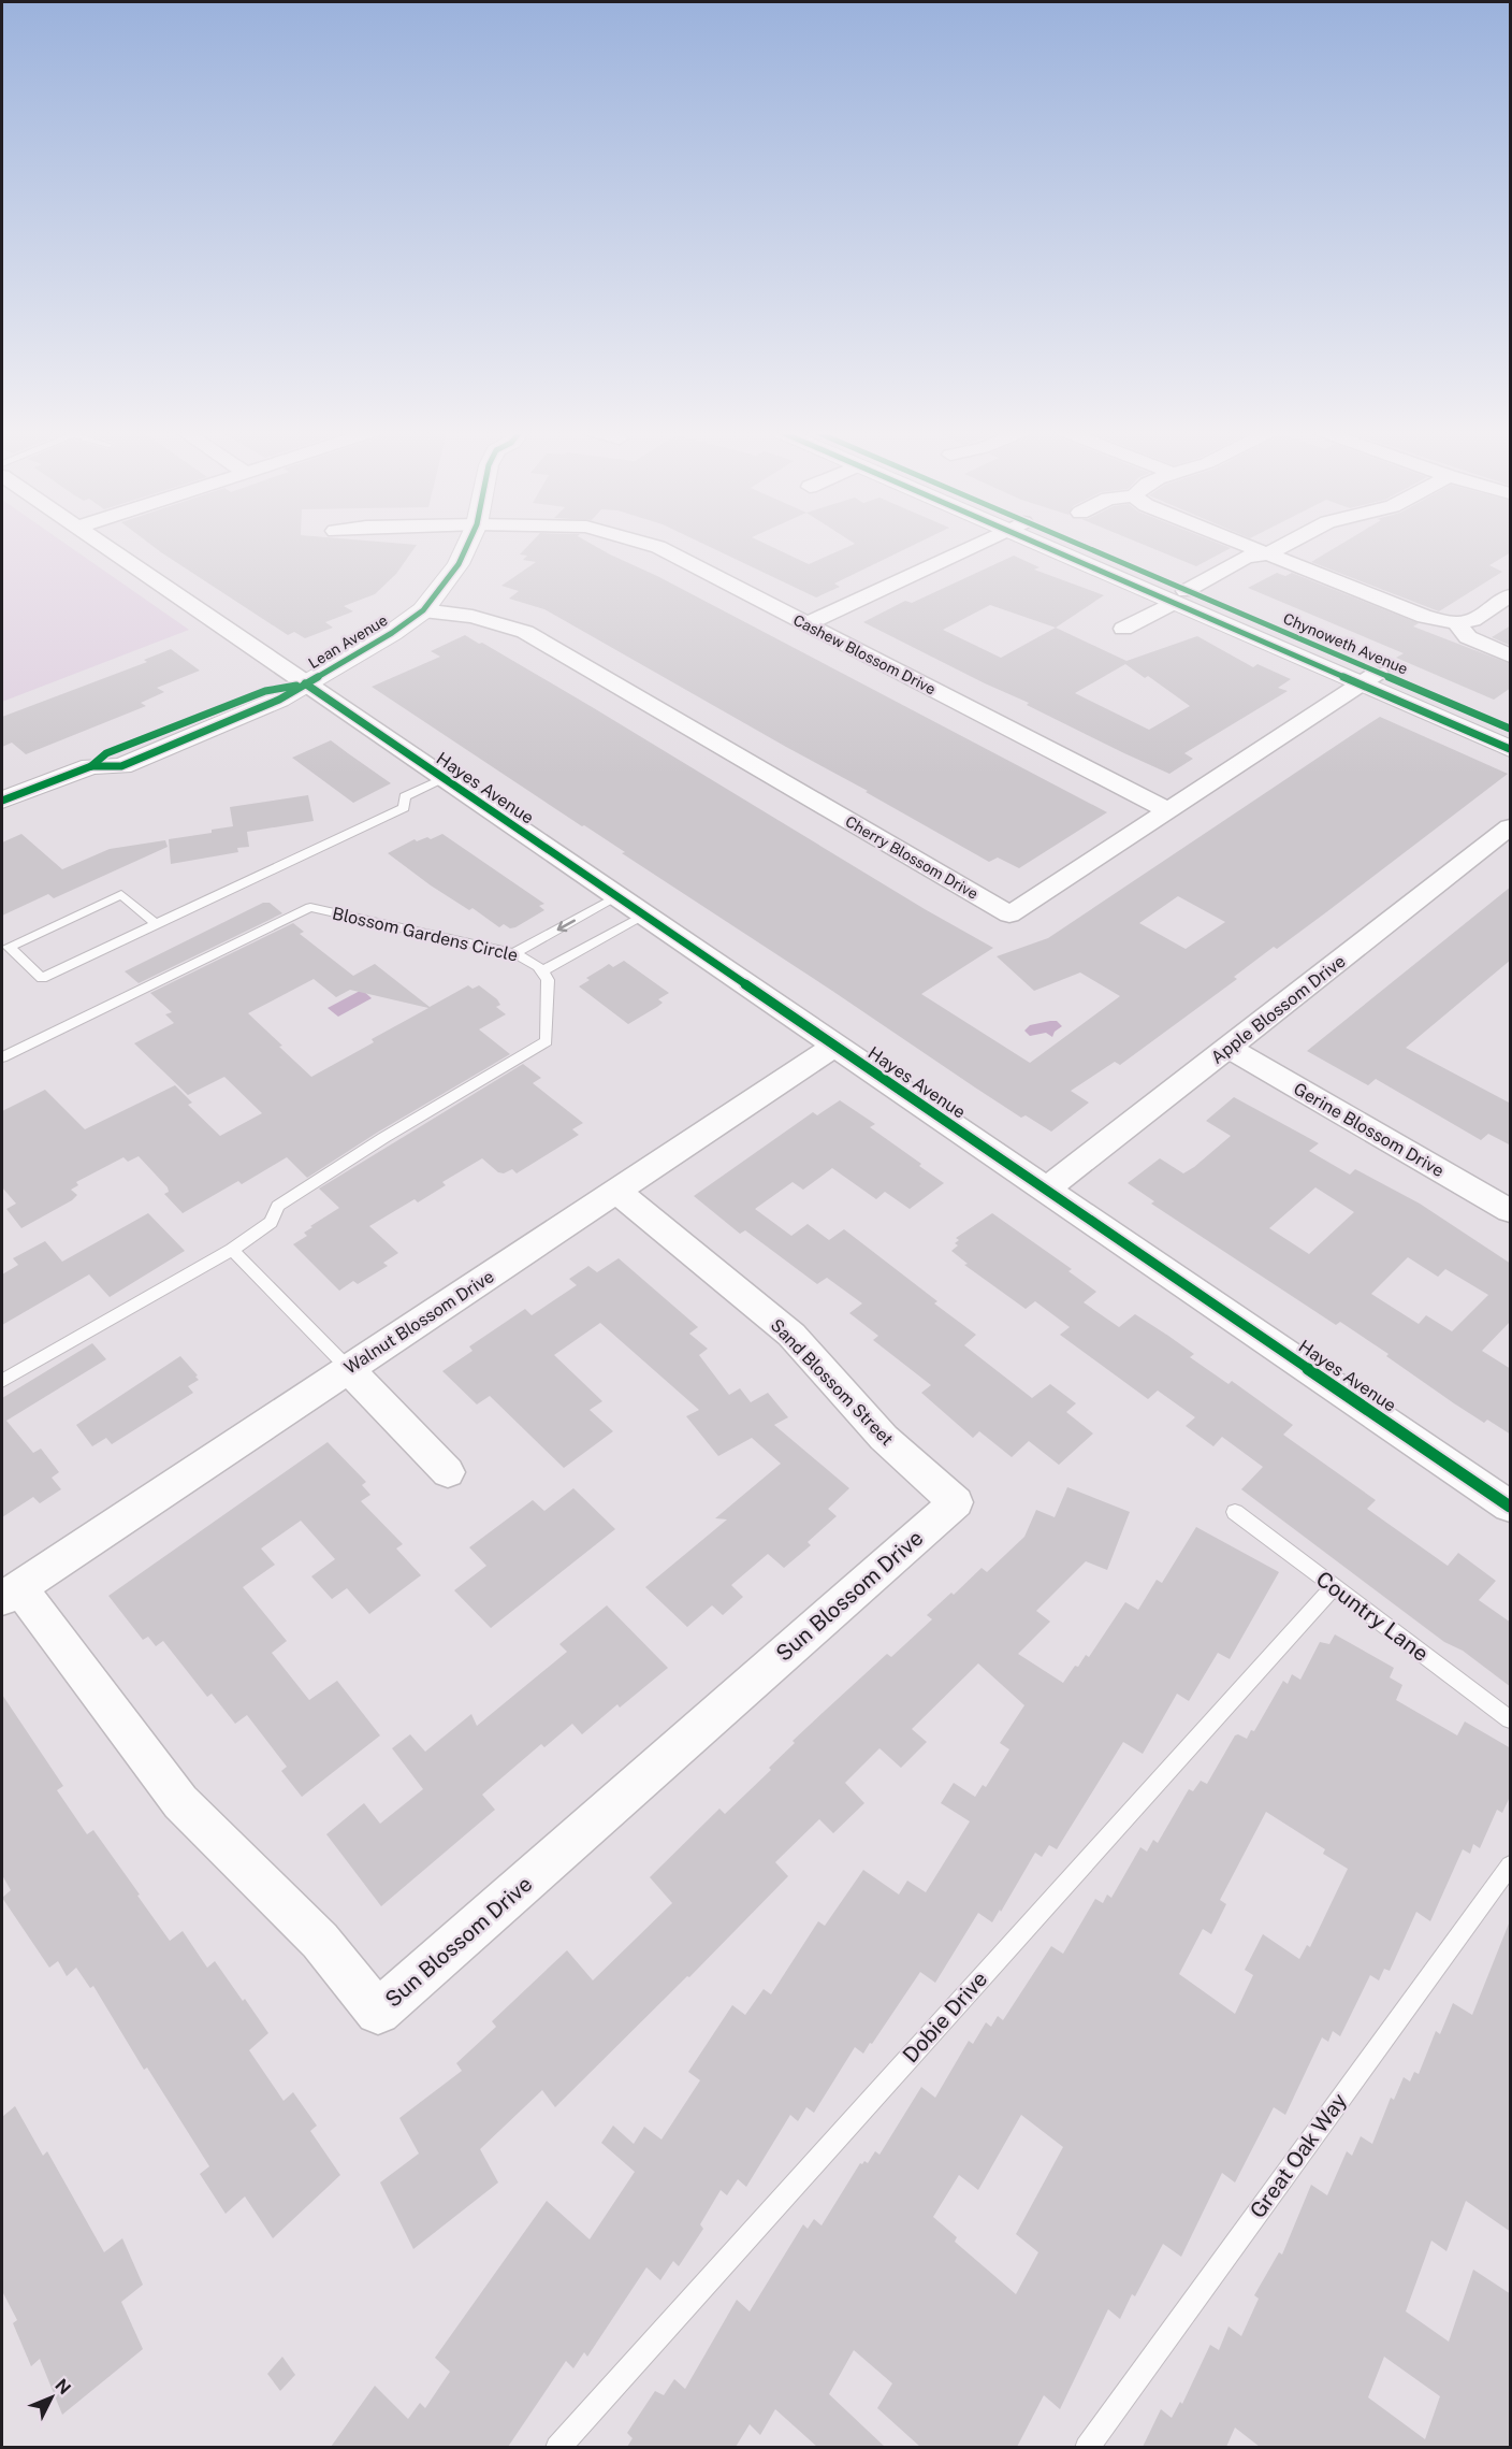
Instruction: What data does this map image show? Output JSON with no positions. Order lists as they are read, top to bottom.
{
  "streets": {
    "street": [
      "Lean Avenue",
      "Chynoweth Avenue",
      "Cashew Blossom Drive",
      "Hayes Avenue",
      "Cherry Blossom Drive",
      "Apple Blossom Drive",
      "Gerine Blossom Drive",
      "Walnut Blossom Drive",
      "Sand Blossom Street",
      "Sun Blossom Drive"
    ],
    "lane": [
      "Blossom Gardens Circle",
      "Country Lane",
      "Dobie Drive",
      "Great Oak Way"
    ]
  },
  "crossings": [
    ["Lean Avenue", "Hayes Avenue"],
    ["Lean Avenue", "Cherry Blossom Drive"],
    ["Chynoweth Avenue", "Cherry Blossom Drive"],
    ["Cashew Blossom Drive", "Cherry Blossom Drive"],
    ["Hayes Avenue", "Apple Blossom Drive"],
    ["Hayes Avenue", "Walnut Blossom Drive"],
    ["Apple Blossom Drive", "Gerine Blossom Drive"],
    ["Walnut Blossom Drive", "Sand Blossom Street"],
    ["Walnut Blossom Drive", "Sun Blossom Drive"],
    ["Sand Blossom Street", "Sun Blossom Drive"],
    ["Country Lane", "Dobie Drive"]
  ],
  "north": "top right"
}
